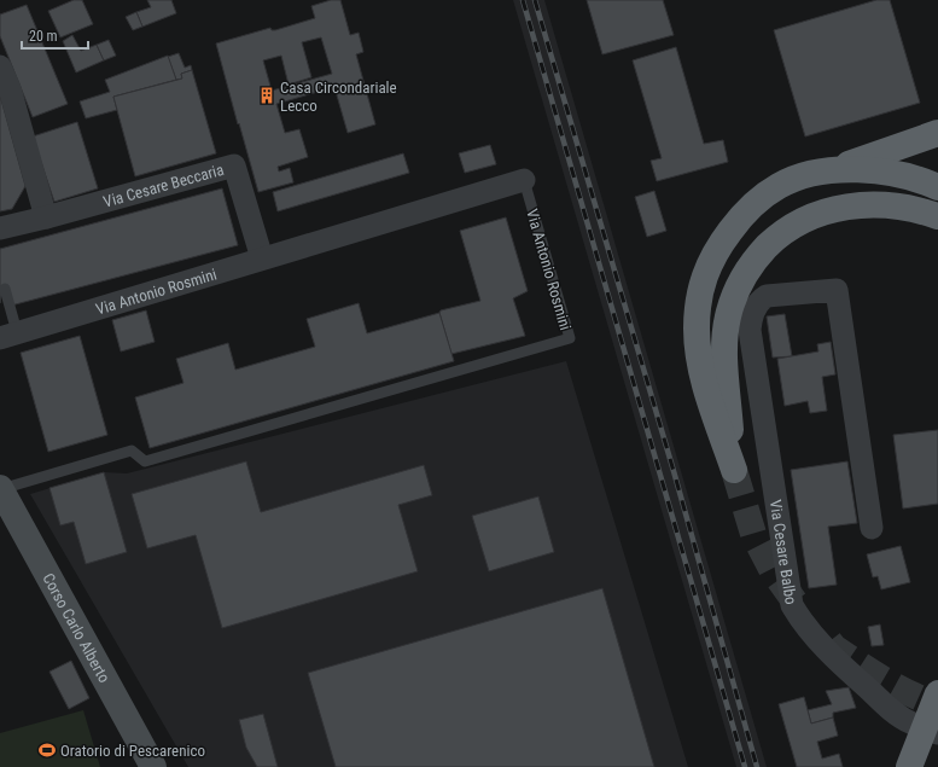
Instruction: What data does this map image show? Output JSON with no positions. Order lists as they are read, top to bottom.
{
  "streets": {
    "main road": ["Corso Carlo Alberto"],
    "street": ["Via Cesare Beccaria", "Via Antonio Rosmini", "Via Cesare Balbo"]
  },
  "crossings": [
    ["Via Cesare Beccaria", "Via Antonio Rosmini"],
    ["Via Antonio Rosmini", "Corso Carlo Alberto"]
  ],
  "places": {
    "building": ["Casa Circondariale Lecco"],
    "sports": ["Oratorio di Pescarenico"]
  },
  "scale_bar": "20 m"
}
